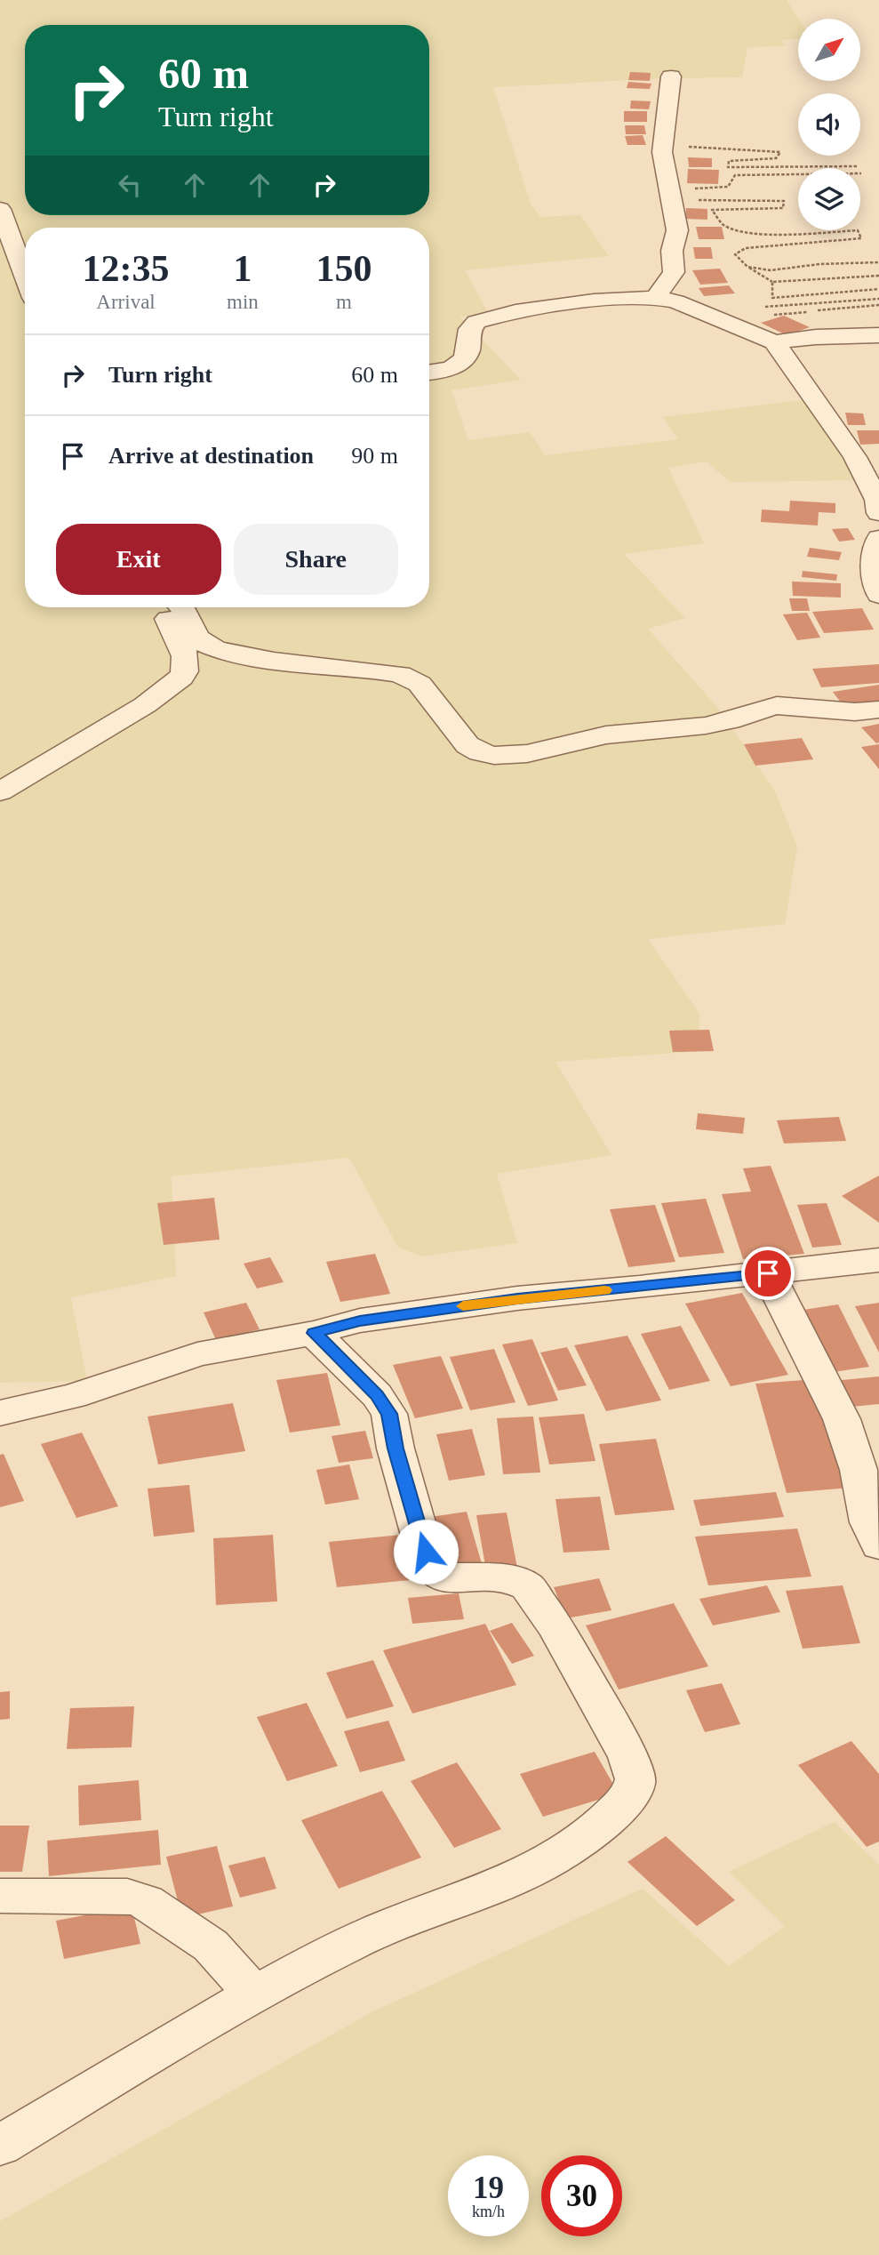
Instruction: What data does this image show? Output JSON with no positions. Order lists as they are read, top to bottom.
{
  "north": "top right",
  "page": {
    "turn": ["60 m", "Turn right"],
    "eta": [
      "12:35",
      "Arrival",
      "1",
      "min",
      "150",
      "m"
    ],
    "list": [
      {
        "name": "Turn right",
        "value": "60 m"
      },
      {
        "name": "Arrive at destination",
        "value": "90 m"
      }
    ],
    "buttons": ["Exit", "Share"],
    "speed": "19 km/h",
    "limit": "30"
  }
}
